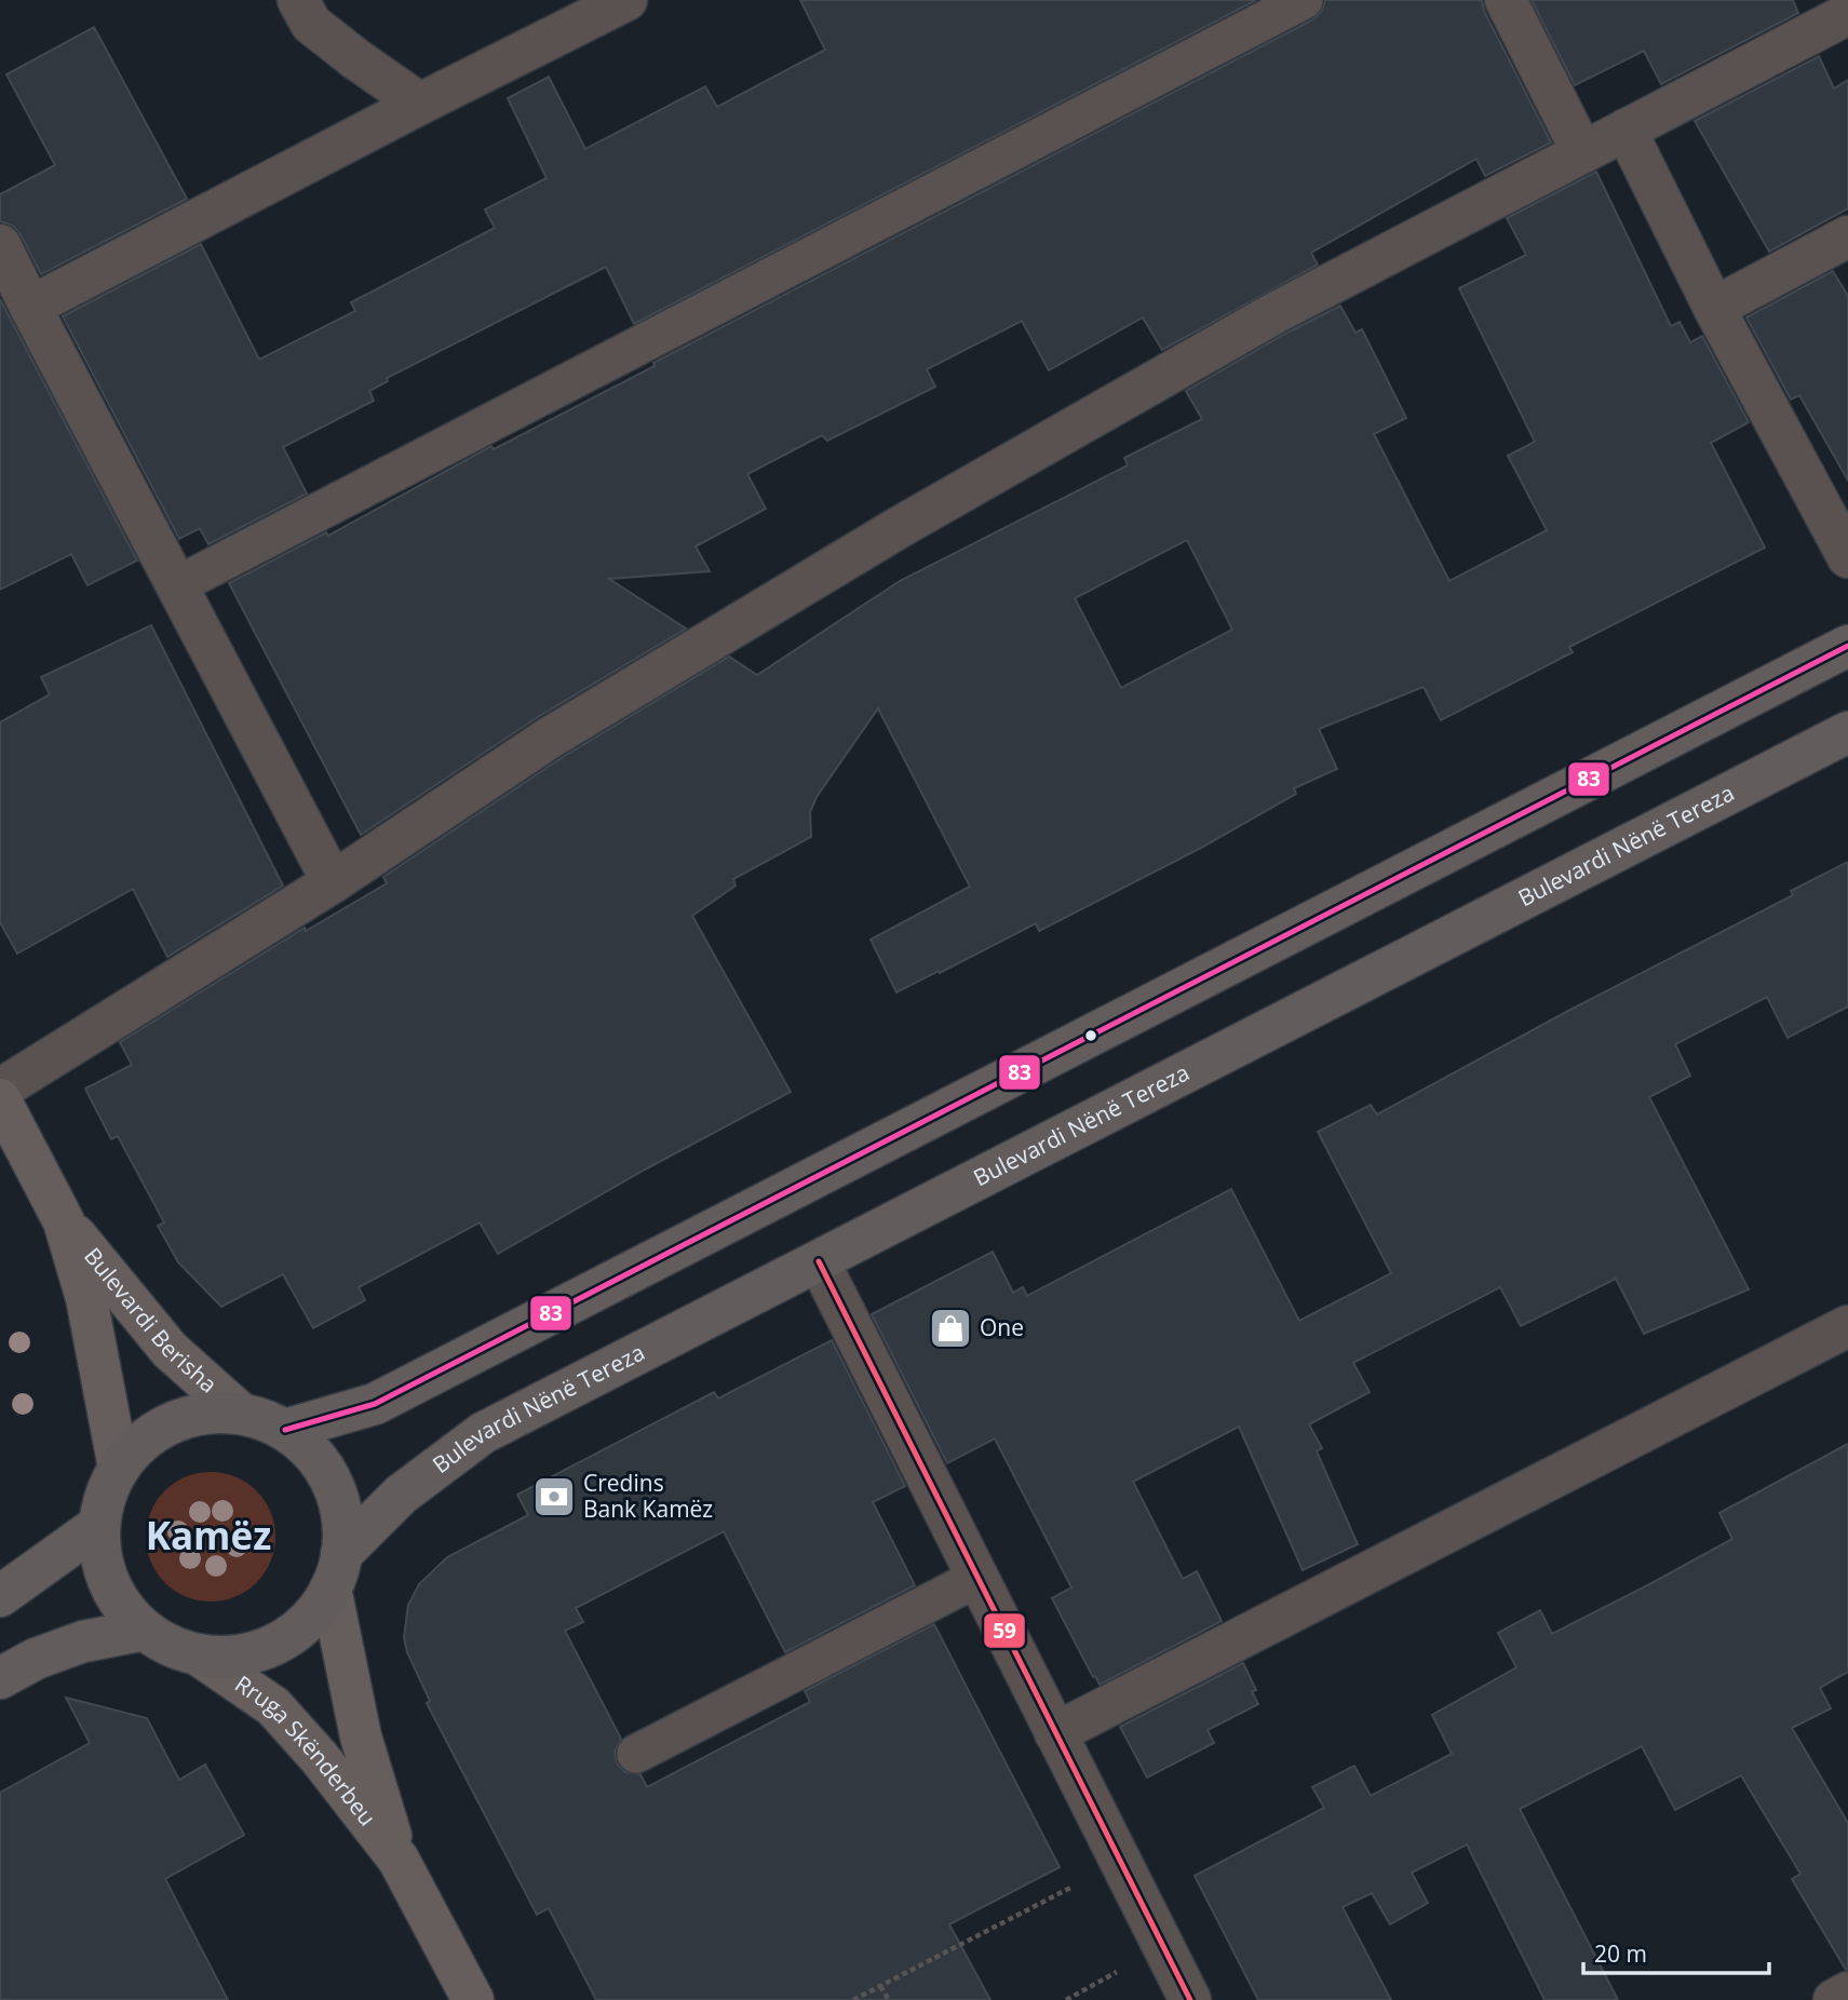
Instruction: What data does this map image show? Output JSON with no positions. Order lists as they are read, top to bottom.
{
  "streets": {
    "main road": ["Bulevardi Nënë Tereza", "Bulevardi Berisha", "Rruga Skënderbeu"]
  },
  "crossings": [
    ["Bulevardi Nënë Tereza", "Bulevardi Berisha"],
    ["Bulevardi Nënë Tereza", "Rruga Skënderbeu"],
    ["Bulevardi Berisha", "Rruga Skënderbeu"]
  ],
  "districts": ["Kamëz"],
  "places": {
    "shop": ["One"],
    "bank": ["Credins Bank Kamëz"]
  },
  "lines": ["transit line 83", "transit line 59"],
  "scale_bar": "20 m"
}
